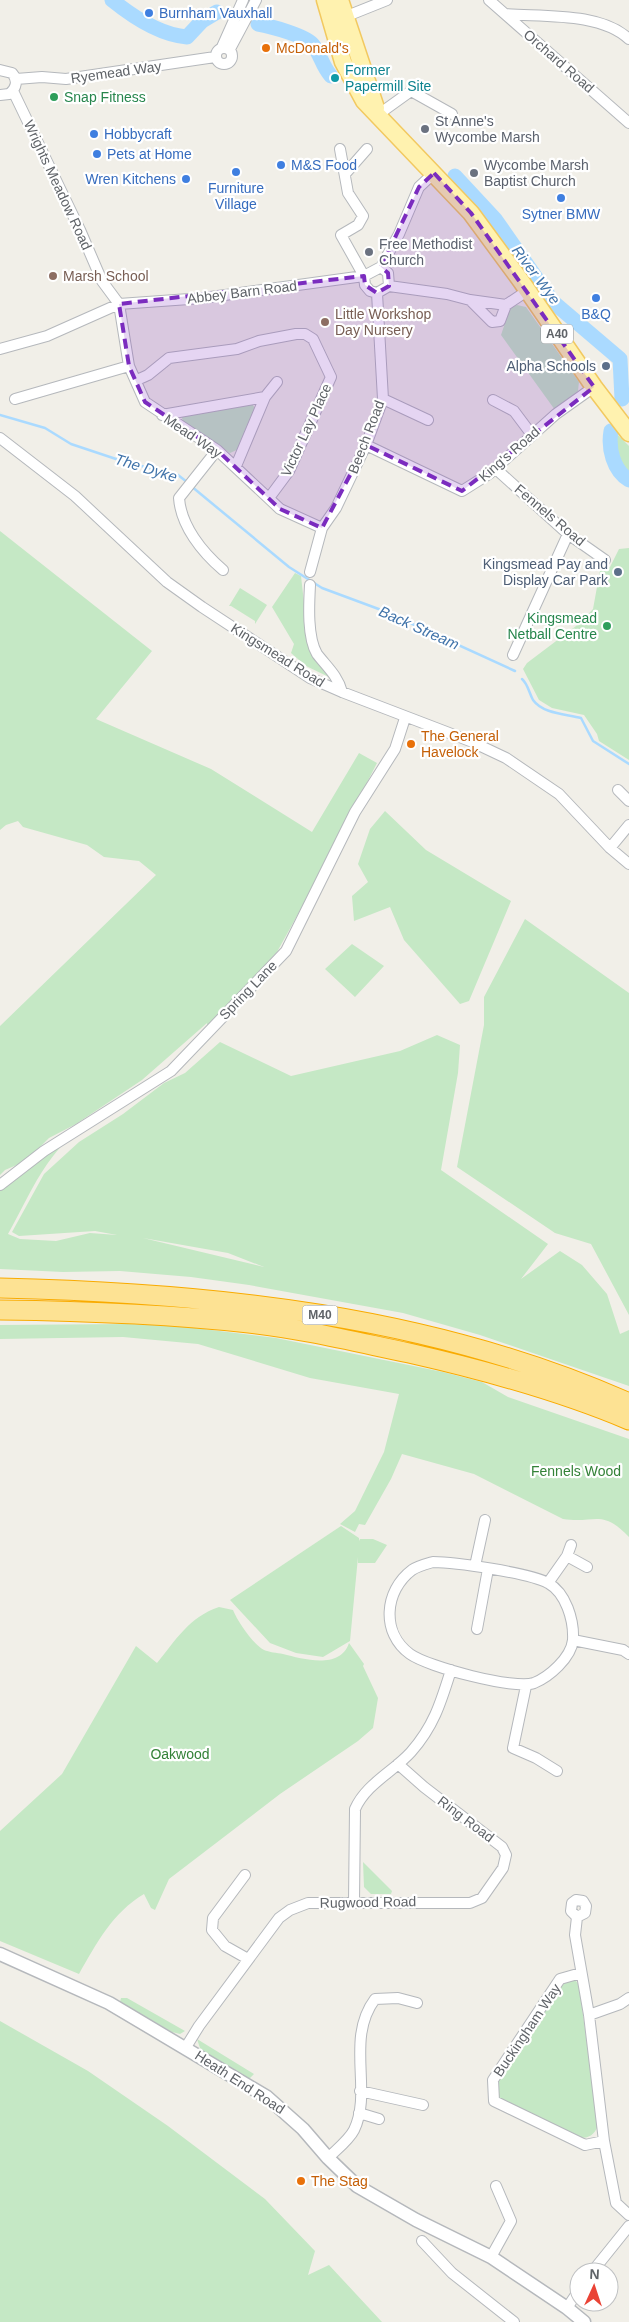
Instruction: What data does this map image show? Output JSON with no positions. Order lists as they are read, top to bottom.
{
  "streets": {
    "highway": ["M40"],
    "main road": ["A40"],
    "street": [
      "Orchard Road",
      "Ryemead Way",
      "Wrights Meadow Road",
      "Abbey Barn Road",
      "Victor Lay Place",
      "Mead Way",
      "Beech Road",
      "King's Road",
      "Fennels Road",
      "Kingsmead Road",
      "Spring Lane",
      "Ring Road",
      "Rugwood Road",
      "Buckingham Way",
      "Heath End Road"
    ]
  },
  "crossings": [
    ["Wrights Meadow Road", "Abbey Barn Road"],
    ["Wrights Meadow Road", "Mead Way"],
    ["Abbey Barn Road", "Mead Way"],
    ["Abbey Barn Road", "Beech Road"],
    ["A40", "King's Road"],
    ["Victor Lay Place", "Mead Way"],
    ["Mead Way", "Beech Road"],
    ["Beech Road", "King's Road"],
    ["King's Road", "Fennels Road"],
    ["Kingsmead Road", "Spring Lane"],
    ["Ring Road", "Rugwood Road"],
    ["Rugwood Road", "Heath End Road"]
  ],
  "water": ["River Wye", "The Dyke", "Back Stream"],
  "parks": ["Fennels Wood", "Oakwood"],
  "places": [
    "Burnham Vauxhall",
    "McDonald's",
    "Former Papermill Site",
    "Snap Fitness",
    "St Anne's Wycombe Marsh",
    "Hobbycraft",
    "Pets at Home",
    "M&S Food",
    "Furniture Village",
    "Wycombe Marsh Baptist Church",
    "Wren Kitchens",
    "Sytner BMW",
    "Free Methodist Church",
    "Marsh School",
    "B&Q",
    "Little Workshop Day Nursery",
    "Alpha Schools",
    "Kingsmead Pay and Display Car Park",
    "Kingsmead Netball Centre",
    "The General Havelock",
    "The Stag"
  ],
  "north": "top"
}
